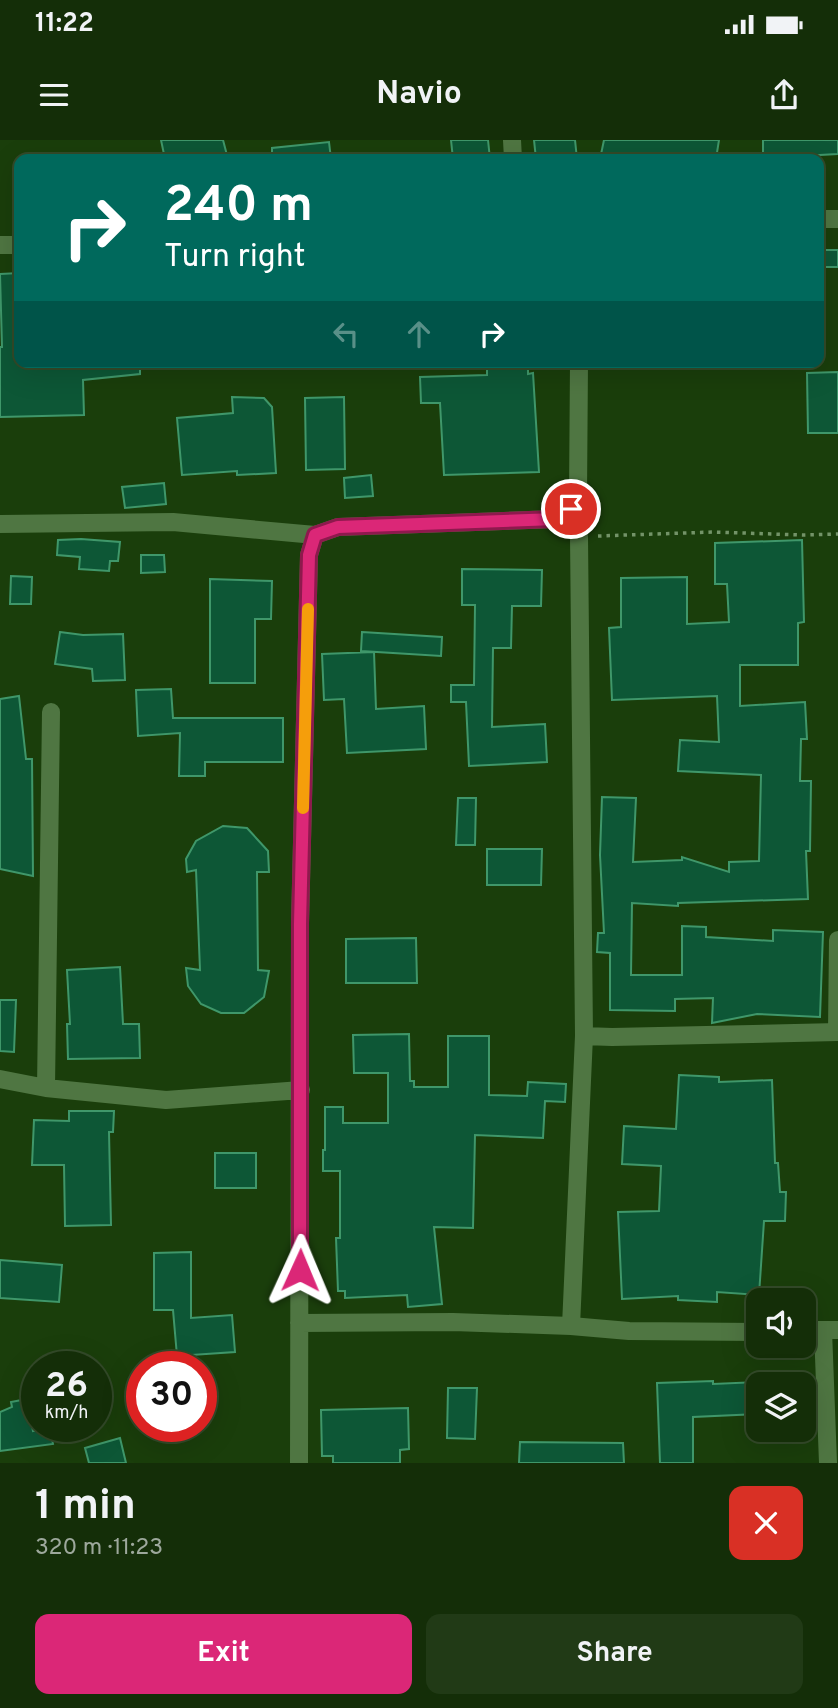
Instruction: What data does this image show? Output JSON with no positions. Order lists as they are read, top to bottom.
{
  "page": {
    "status": "11:22",
    "header": "Navio",
    "turn": ["240 m", "Turn right"],
    "speed": "26 km/h",
    "limit": "30",
    "heading": ["1 min", "320 m · 11:23"],
    "buttons": ["Exit", "Share"]
  }
}
